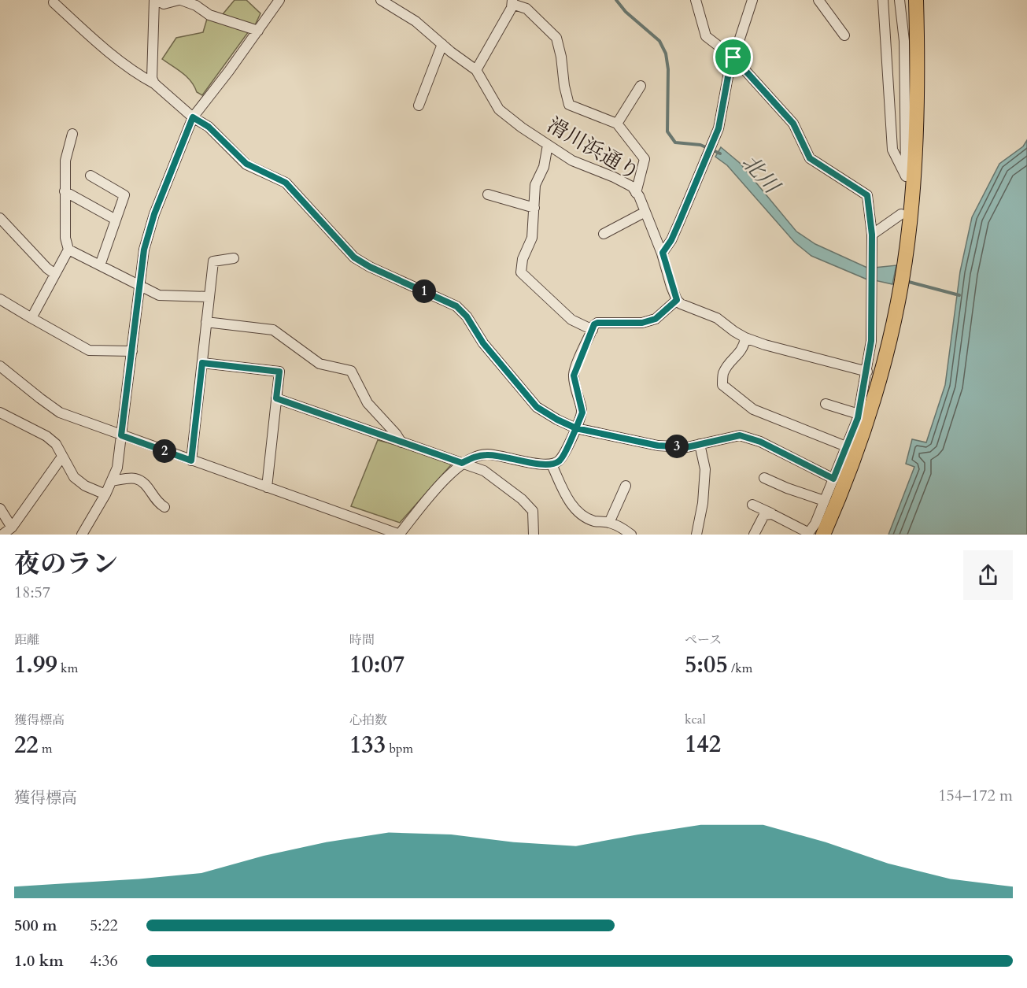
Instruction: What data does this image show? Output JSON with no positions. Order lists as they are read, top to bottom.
{
  "streets": {
    "street": ["滑川浜通り"]
  },
  "water": ["北川"],
  "page": {
    "pins": ["1", "3", "2"],
    "heading": ["夜のラン", "18:57"],
    "stats": [
      ["距離", "1.99 km"],
      ["時間", "10:07"],
      ["ペース", "5:05 /km"],
      ["獲得標高", "22 m"],
      ["心拍数", "133 bpm"],
      ["kcal", "142"]
    ],
    "chart": ["獲得標高", "154–172 m"],
    "list": [
      {
        "name": "500 m",
        "note": "5:22"
      },
      {
        "name": "1.0 km",
        "note": "4:36"
      }
    ]
  }
}
